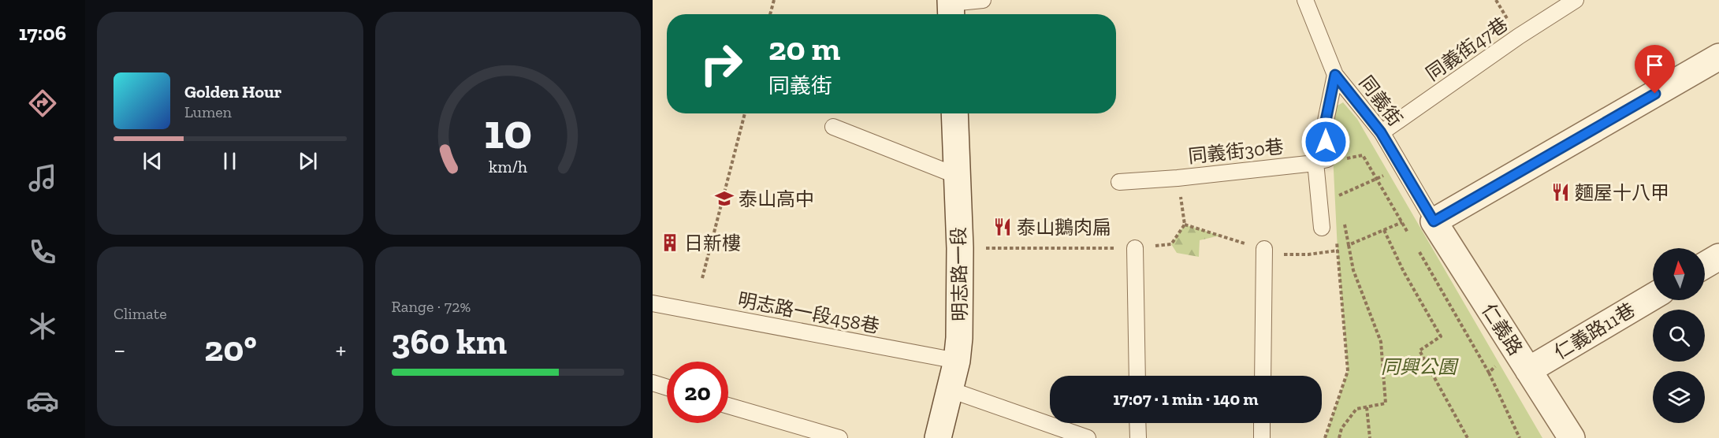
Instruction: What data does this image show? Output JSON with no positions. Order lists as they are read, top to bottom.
{
  "streets": {
    "street": ["明志路一段", "仁義路", "仁義路11巷"],
    "lane": [
      "同義街47巷",
      "同義街",
      "同義街30巷",
      "明志路一段458巷"
    ]
  },
  "crossings": [
    ["同義街47巷", "同義街"],
    ["同義街", "仁義路"],
    ["明志路一段", "明志路一段458巷"],
    ["仁義路", "仁義路11巷"]
  ],
  "parks": ["同興公園"],
  "places": {
    "restaurant": ["麵屋十八甲", "泰山鵝肉扁"],
    "school or university": ["泰山高中"],
    "building": ["日新樓"]
  },
  "north": "top",
  "page": {
    "tabs": "17:06",
    "turn": ["20 m", "同義街"],
    "song": ["Golden Hour", "Lumen"],
    "tile": [
      "Climate",
      ["Range · 72%", "360 km"]
    ],
    "heat": ["−", "20°", "+"],
    "limit": "20",
    "trip": "17:07 · 1 min · 140 m",
    "gauge": ["10", "km/h"]
  }
}
